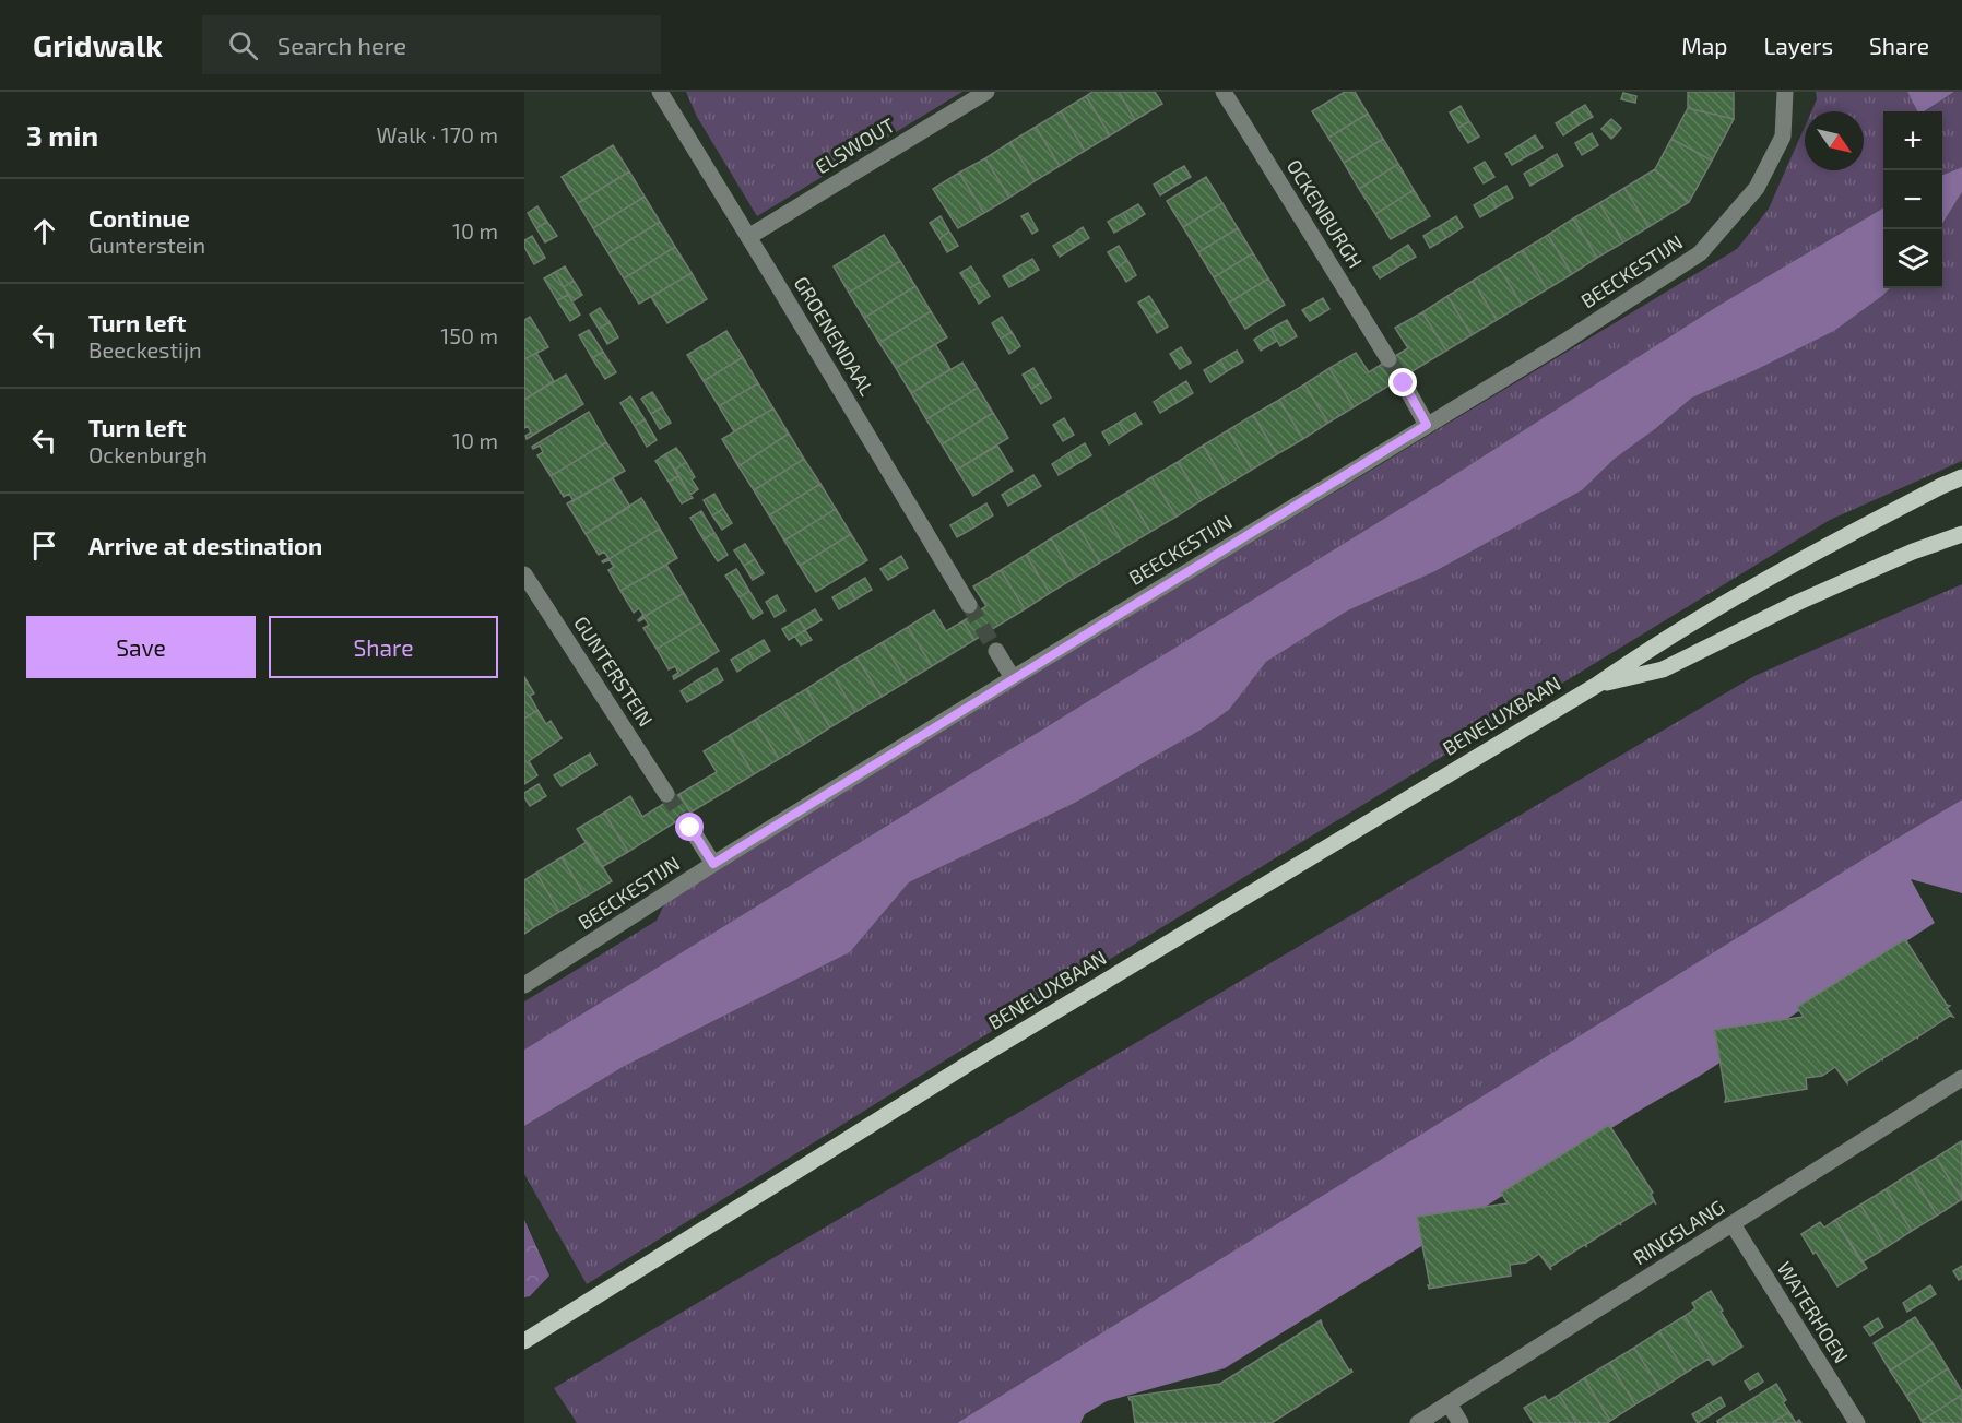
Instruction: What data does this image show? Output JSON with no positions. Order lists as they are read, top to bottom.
{
  "streets": {
    "main road": ["BENELUXBAAN"],
    "street": [
      "ELSWOUT",
      "OCKENBURGH",
      "BEECKESTIJN",
      "GROENENDAAL",
      "GUNTERSTEIN",
      "RINGSLANG",
      "WATERHOEN"
    ]
  },
  "crossings": [
    ["ELSWOUT", "GROENENDAAL"],
    ["RINGSLANG", "WATERHOEN"]
  ],
  "north": "bottom right",
  "page": {
    "header": "Gridwalk",
    "search": "Search here",
    "nav": ["Map", "Layers", "Share"],
    "heading": ["3 min", "Walk · 170 m"],
    "map_buttons": ["+", "−"],
    "list": [
      ["Continue", "Gunterstein", "10 m"],
      ["Turn left", "Beeckestijn", "150 m"],
      ["Turn left", "Ockenburgh", "10 m"],
      "Arrive at destination"
    ],
    "buttons": ["Save", "Share"]
  }
}
